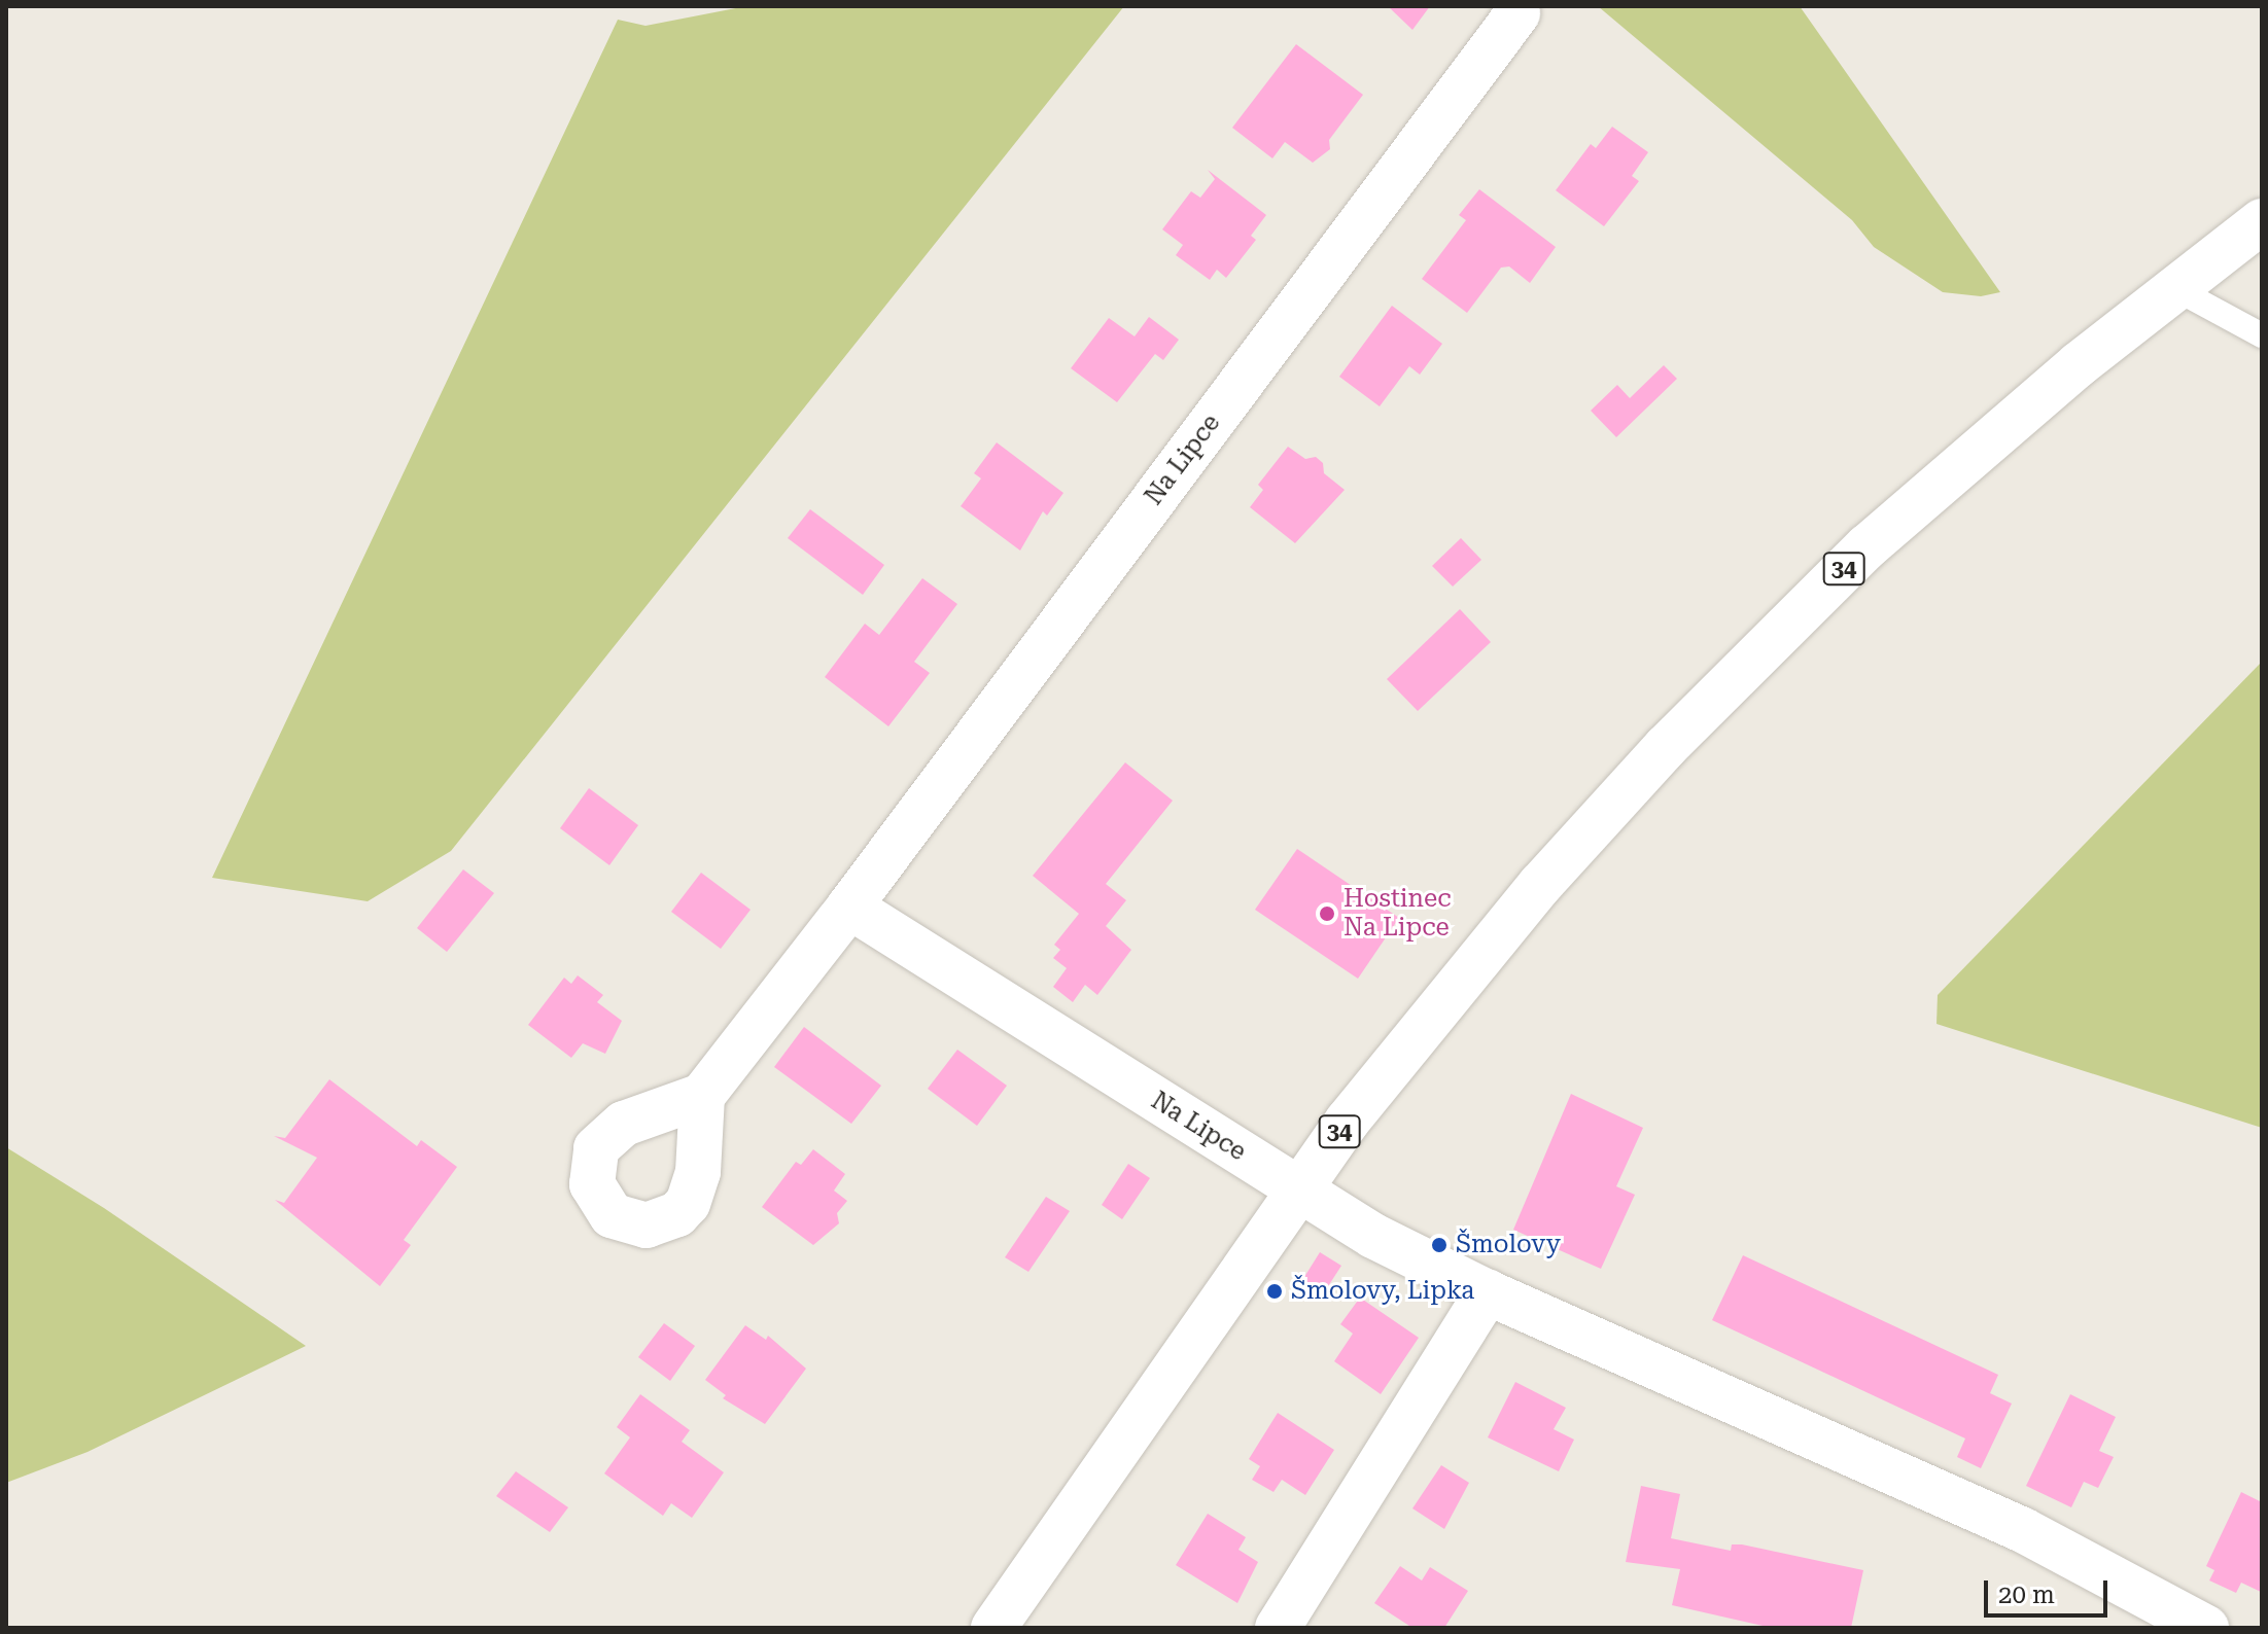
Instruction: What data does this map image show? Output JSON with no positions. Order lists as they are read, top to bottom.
{
  "streets": {
    "street": ["Na Lipce", "34"]
  },
  "crossings": [
    ["Na Lipce", "34"]
  ],
  "places": ["Hostinec Na Lipce", "Šmolovy", "Šmolovy, Lipka"],
  "scale_bar": "20 m"
}
